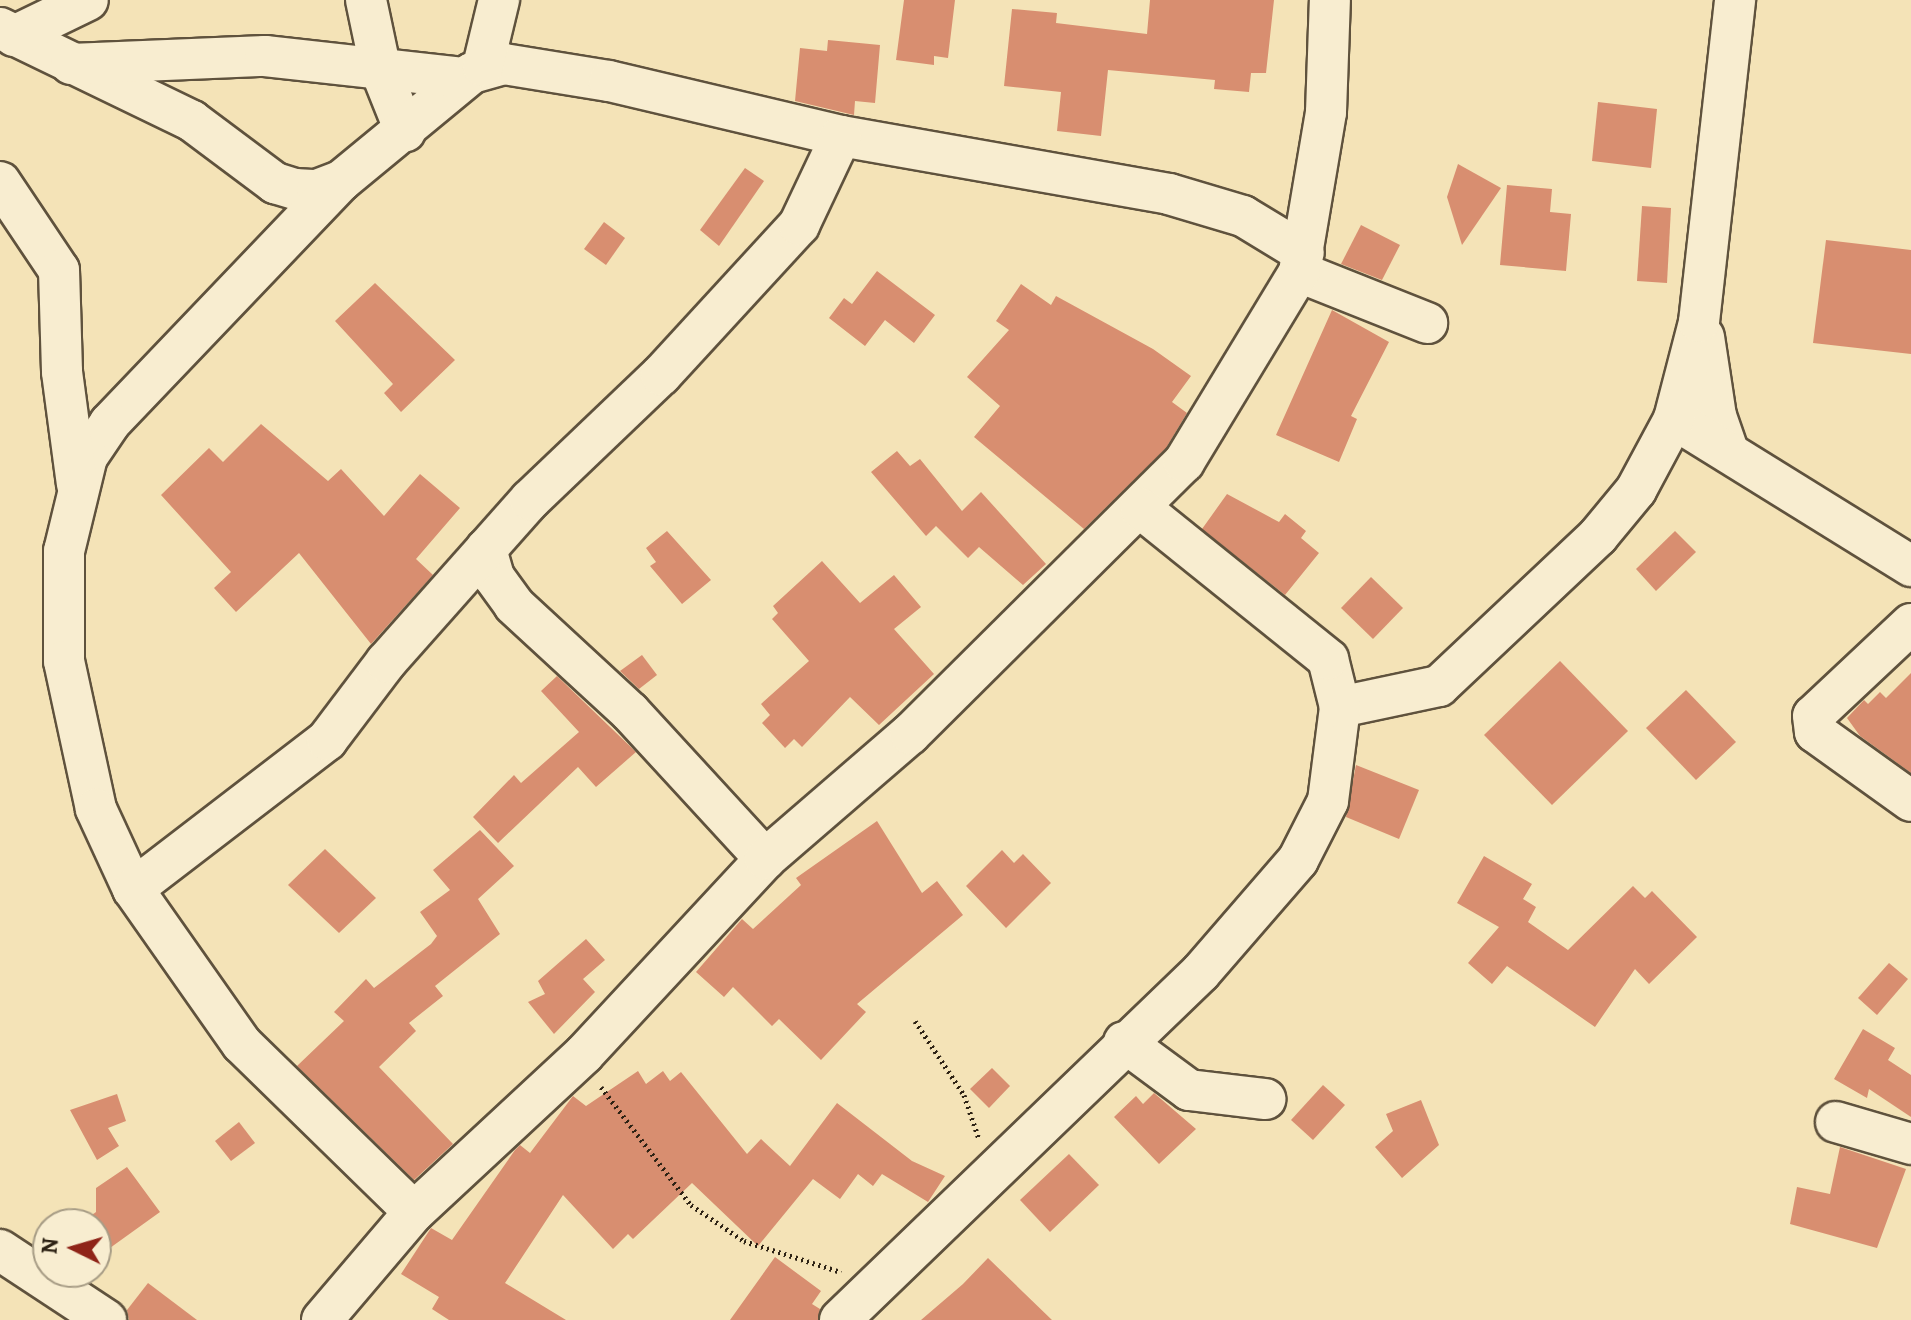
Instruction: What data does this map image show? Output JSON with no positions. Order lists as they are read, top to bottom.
{
  "north": "left"
}
